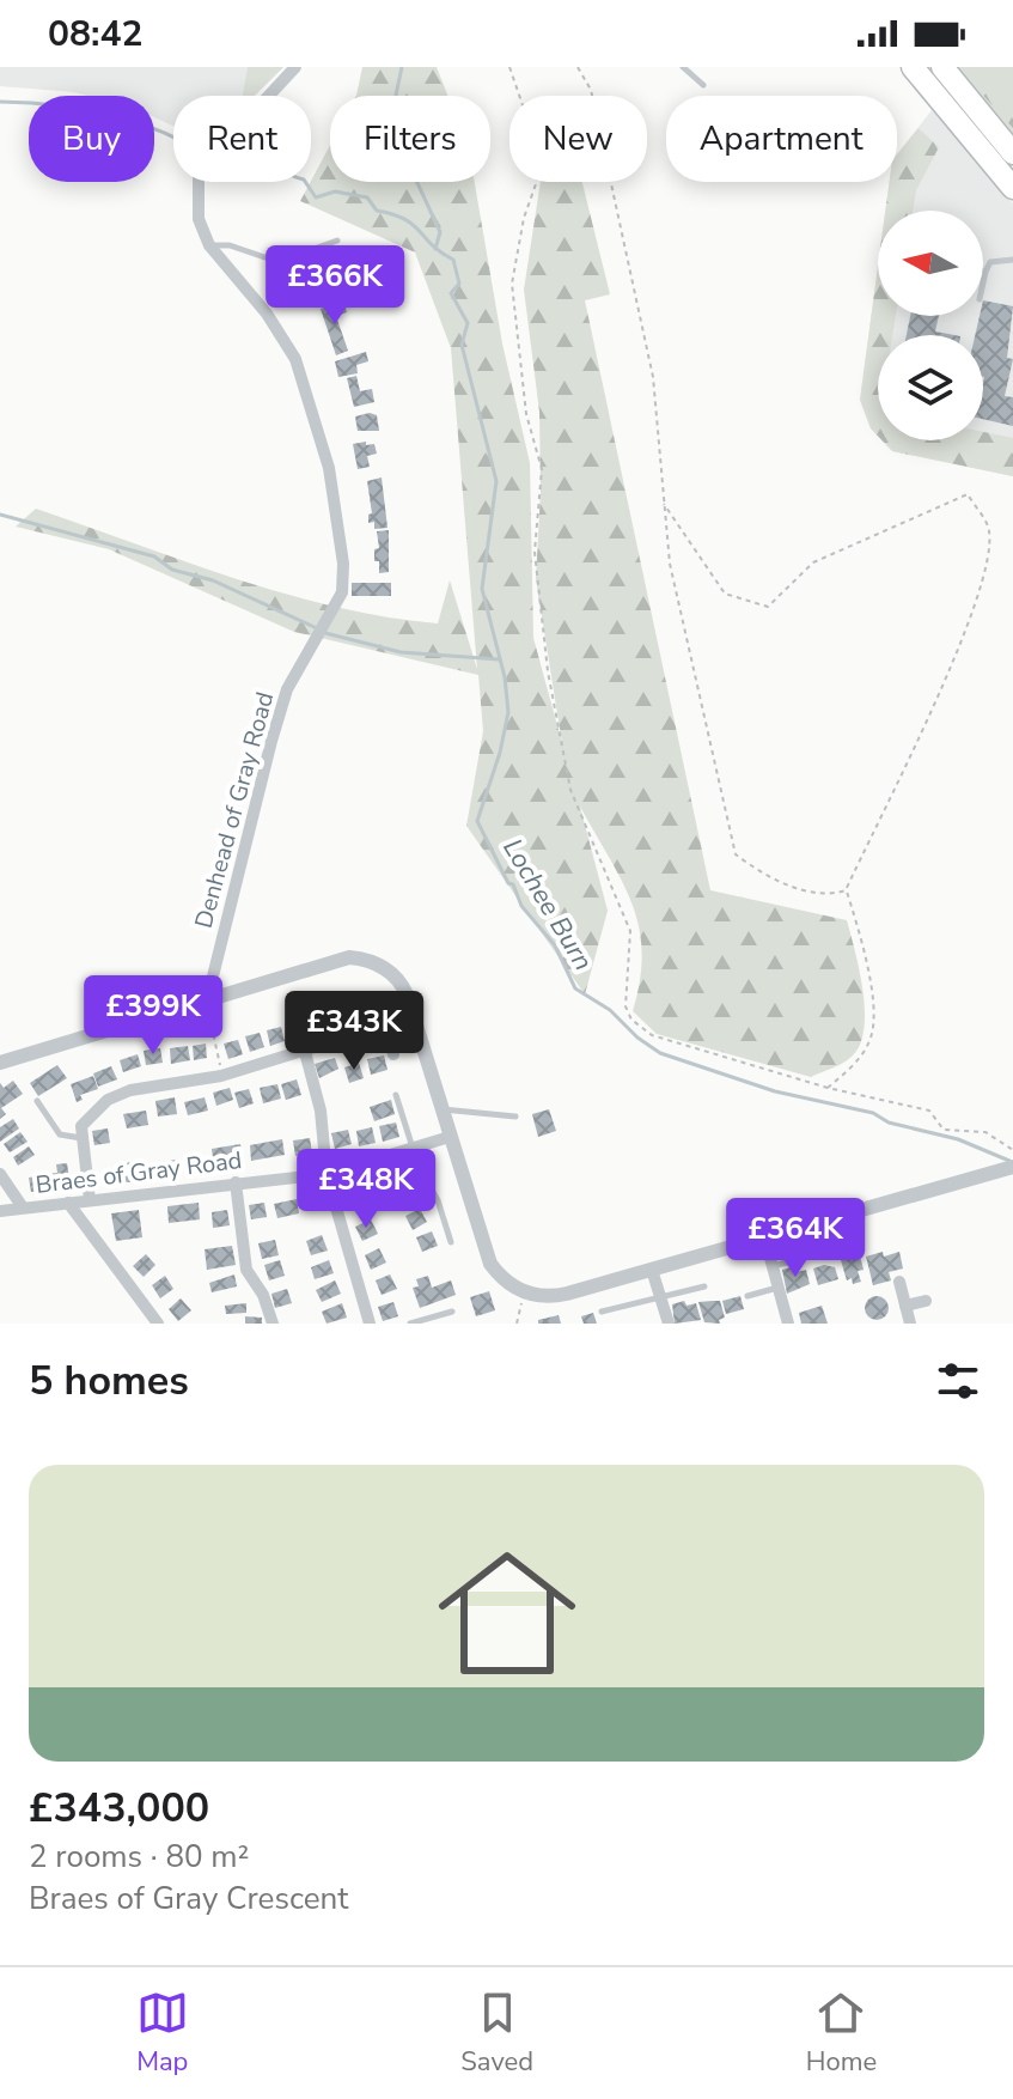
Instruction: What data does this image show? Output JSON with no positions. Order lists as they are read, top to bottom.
{
  "streets": {
    "street": ["Denhead of Gray Road", "Braes of Gray Road"]
  },
  "water": ["Lochee Burn"],
  "north": "left",
  "page": {
    "status": "08:42",
    "chip": [
      "Buy",
      "Rent",
      "Filters",
      "New",
      "Apartment"
    ],
    "price": [
      "£366K",
      "£399K",
      "£343K",
      "£348K",
      "£364K"
    ],
    "heading": "5 homes",
    "list": [
      {
        "name": "£343,000",
        "note": "2 rooms · 80 m² · Braes of Gray Crescent"
      }
    ],
    "tabs": ["Map", "Saved", "Home"]
  }
}
